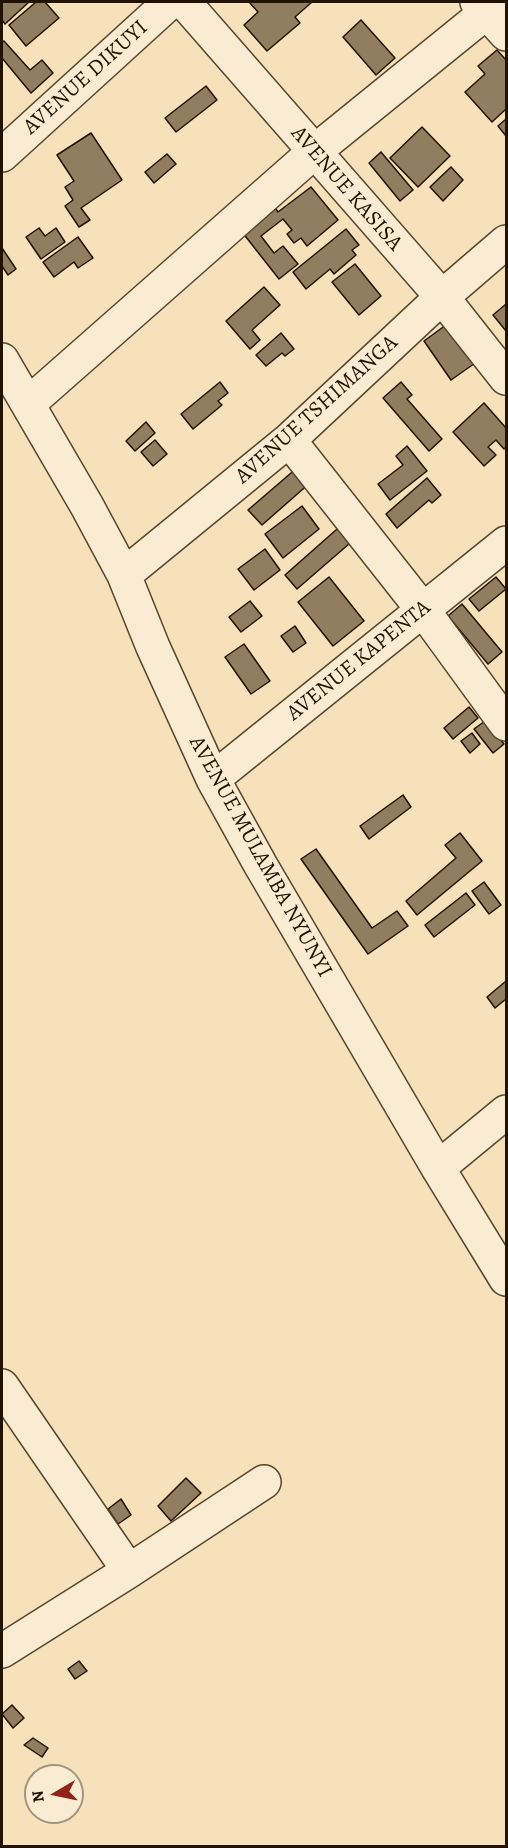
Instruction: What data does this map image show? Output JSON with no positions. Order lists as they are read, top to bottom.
{
  "streets": {
    "street": [
      "AVENUE DIKUYI",
      "AVENUE KASISA",
      "AVENUE TSHIMANGA",
      "AVENUE KAPENTA",
      "AVENUE MULAMBA NYUNYI"
    ]
  },
  "crossings": [
    ["AVENUE KASISA", "AVENUE TSHIMANGA"],
    ["AVENUE TSHIMANGA", "AVENUE MULAMBA NYUNYI"],
    ["AVENUE KAPENTA", "AVENUE MULAMBA NYUNYI"]
  ],
  "north": "left"
}
